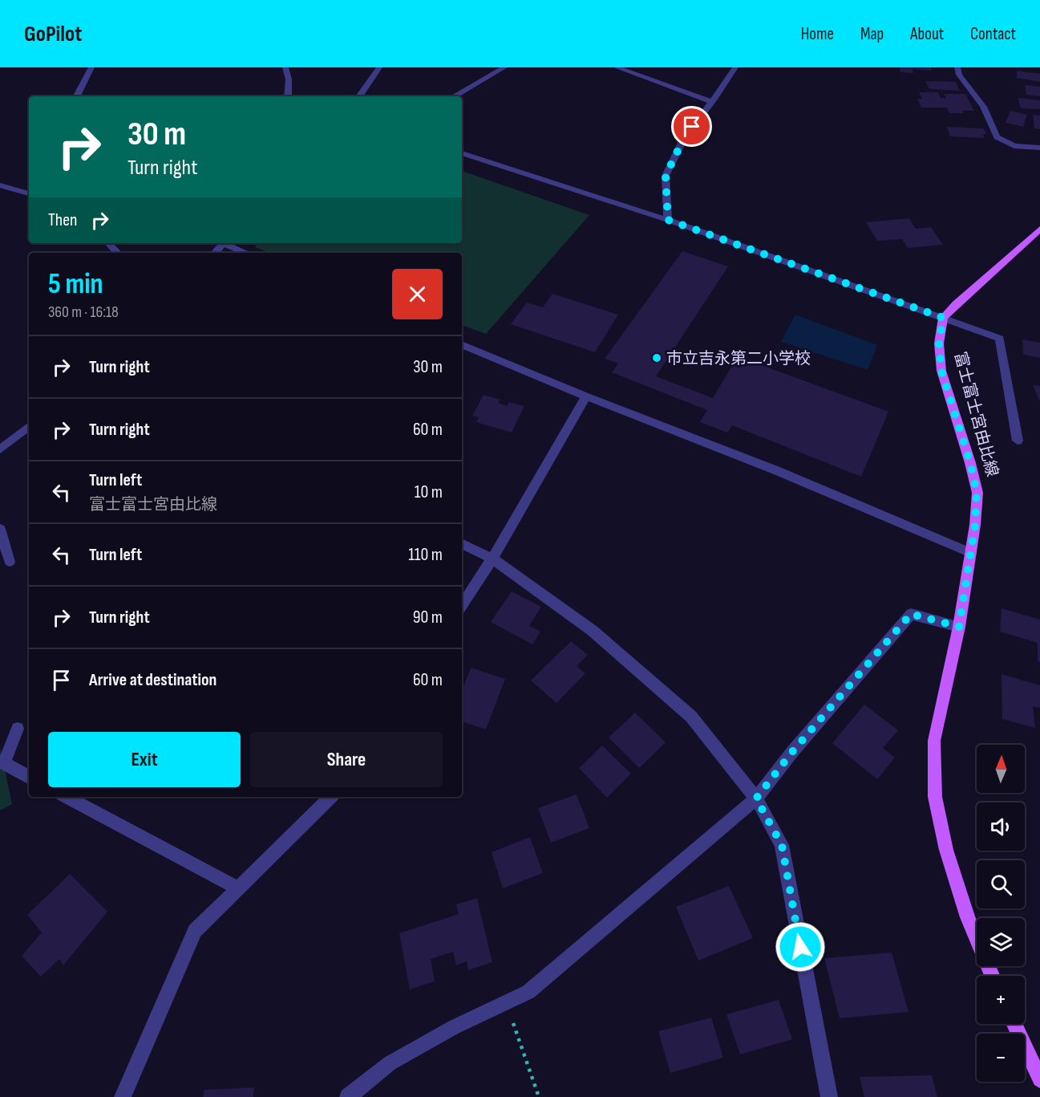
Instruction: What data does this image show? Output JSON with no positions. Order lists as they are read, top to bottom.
{
  "streets": {
    "main road": ["富士富士宮由比線"]
  },
  "places": ["市立吉永第二小学校"],
  "north": "top",
  "page": {
    "header": "GoPilot",
    "nav": [
      "Home",
      "Map",
      "About",
      "Contact"
    ],
    "turn": ["30 m", "Turn right"],
    "then": "Then",
    "heading": ["5 min", "360 m · 16:18"],
    "list": [
      {
        "name": "Turn right",
        "value": "30 m"
      },
      {
        "name": "Turn right",
        "value": "60 m"
      },
      {
        "name": "Turn left",
        "note": "富士富士宮由比線",
        "value": "10 m"
      },
      {
        "name": "Turn left",
        "value": "110 m"
      },
      {
        "name": "Turn right",
        "value": "90 m"
      },
      {
        "name": "Arrive at destination",
        "value": "60 m"
      }
    ],
    "buttons": ["Exit", "Share"],
    "map_buttons": ["+", "−"]
  }
}
